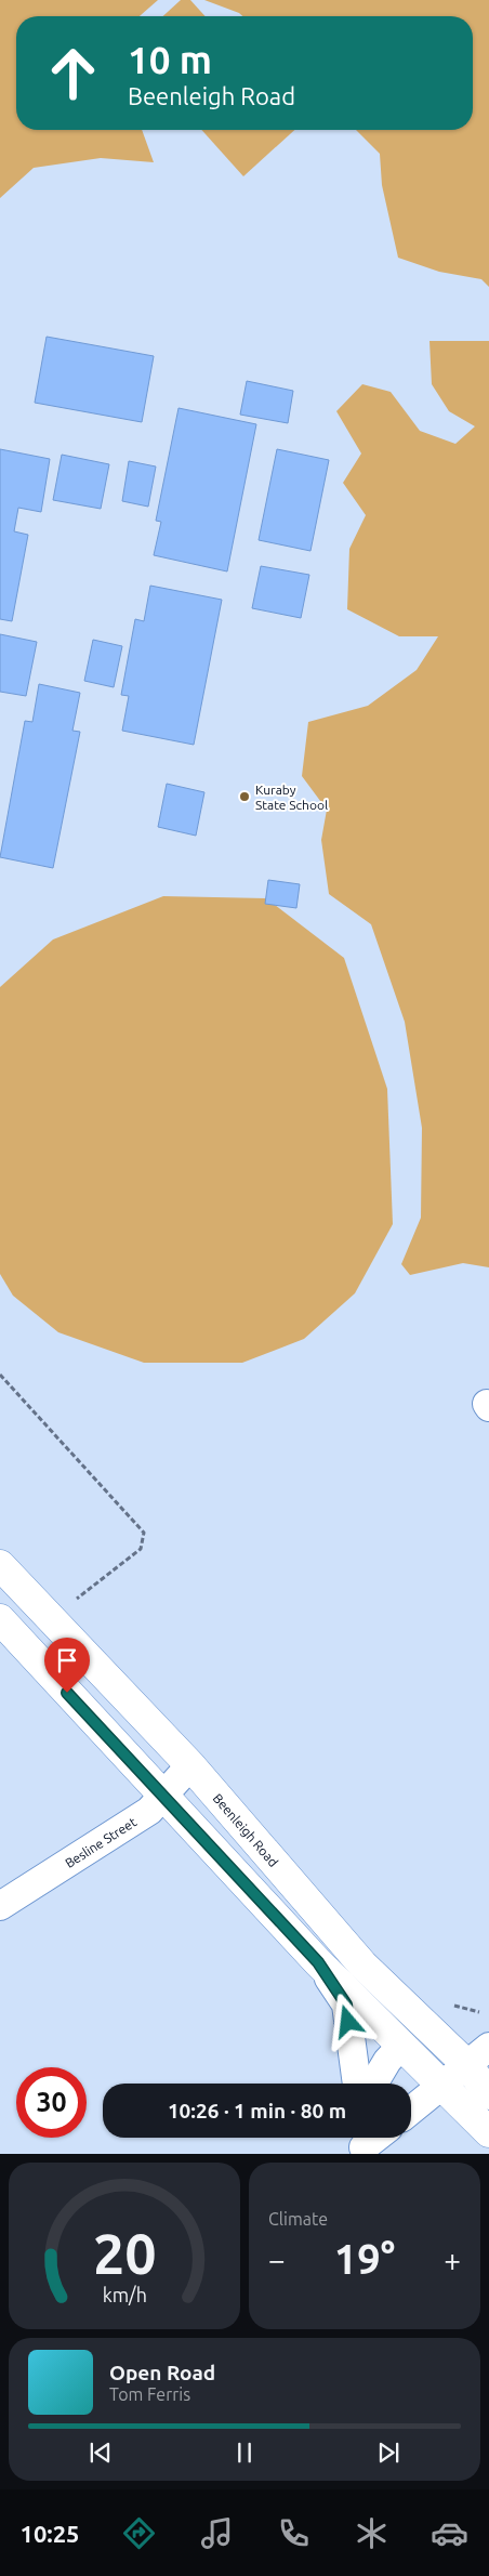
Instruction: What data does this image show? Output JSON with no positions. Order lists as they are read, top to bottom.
{
  "streets": {
    "main road": ["Beenleigh Road"],
    "street": ["Besline Street"]
  },
  "crossings": [
    ["Beenleigh Road", "Besline Street"]
  ],
  "places": ["Kuraby State School"],
  "page": {
    "turn": ["10 m", "Beenleigh Road"],
    "limit": "30",
    "trip": "10:26 · 1 min · 80 m",
    "tile": "Climate",
    "heat": ["−", "19°", "+"],
    "song": ["Open Road", "Tom Ferris"],
    "tabs": "10:25",
    "gauge": ["20", "km/h"]
  }
}
